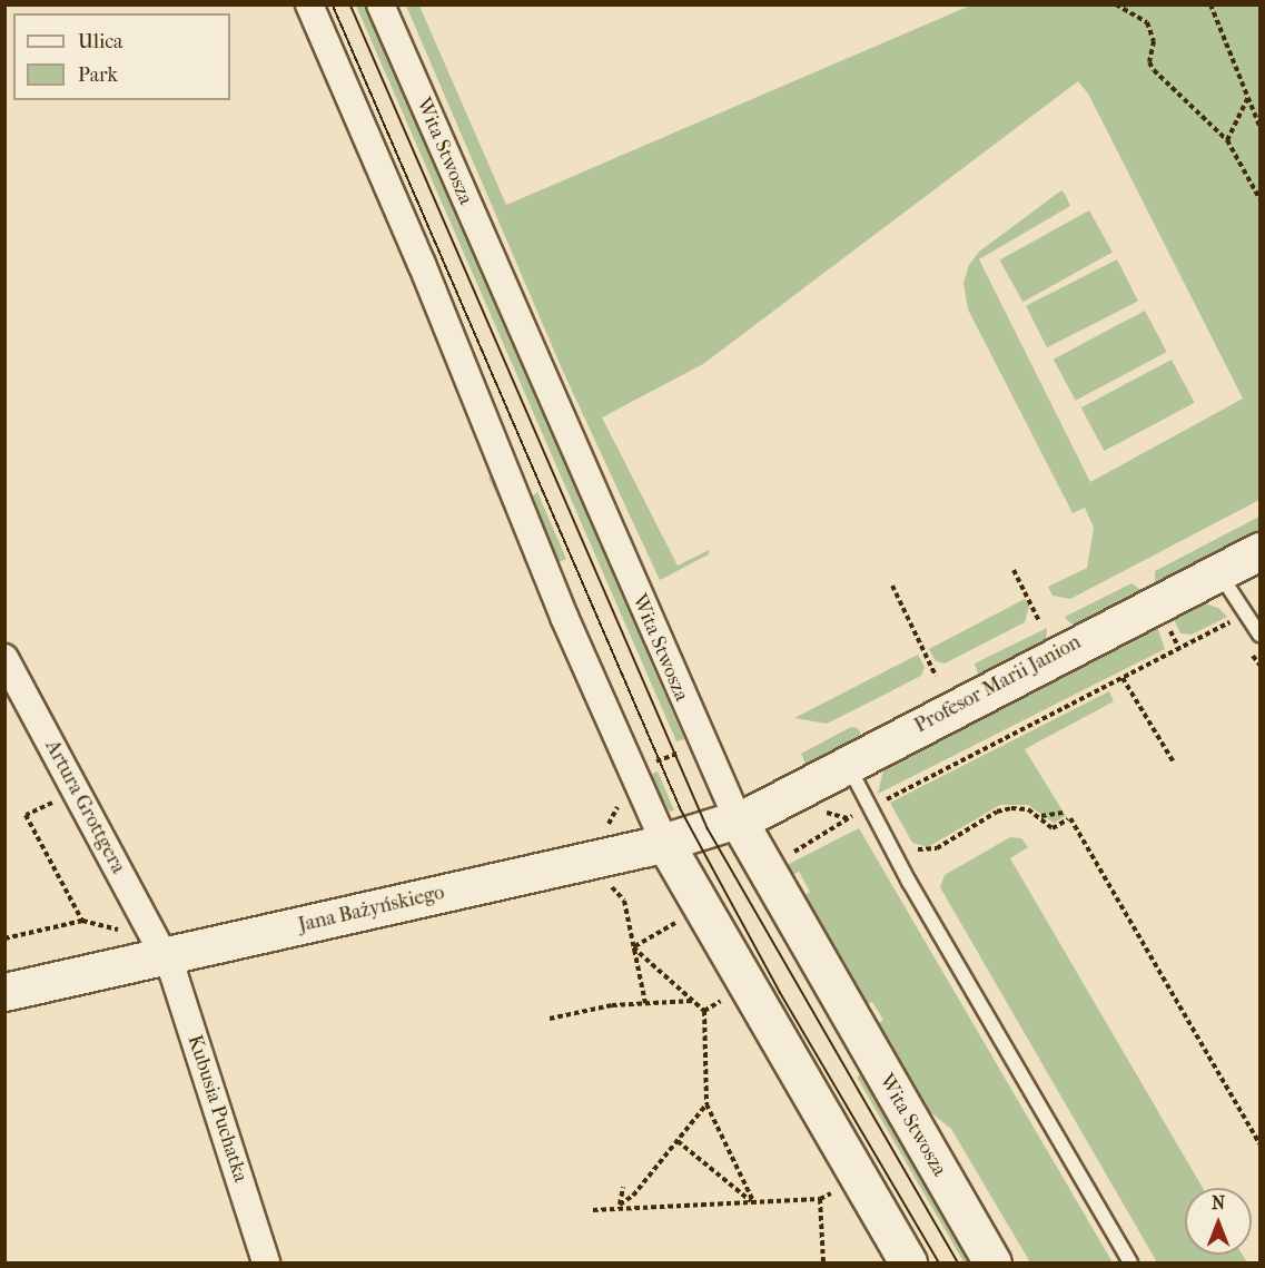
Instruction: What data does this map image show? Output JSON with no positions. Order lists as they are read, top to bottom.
{
  "streets": {
    "street": [
      "Wita Stwosza",
      "Profesor Marii Janion",
      "Artura Grottgera",
      "Jana Bażyńskiego",
      "Kubusia Puchatka"
    ]
  },
  "crossings": [
    ["Wita Stwosza", "Profesor Marii Janion"],
    ["Wita Stwosza", "Jana Bażyńskiego"],
    ["Profesor Marii Janion", "Jana Bażyńskiego"],
    ["Artura Grottgera", "Jana Bażyńskiego"],
    ["Artura Grottgera", "Kubusia Puchatka"],
    ["Jana Bażyńskiego", "Kubusia Puchatka"]
  ],
  "legend": ["Ulica", "Park"],
  "north": "top"
}
